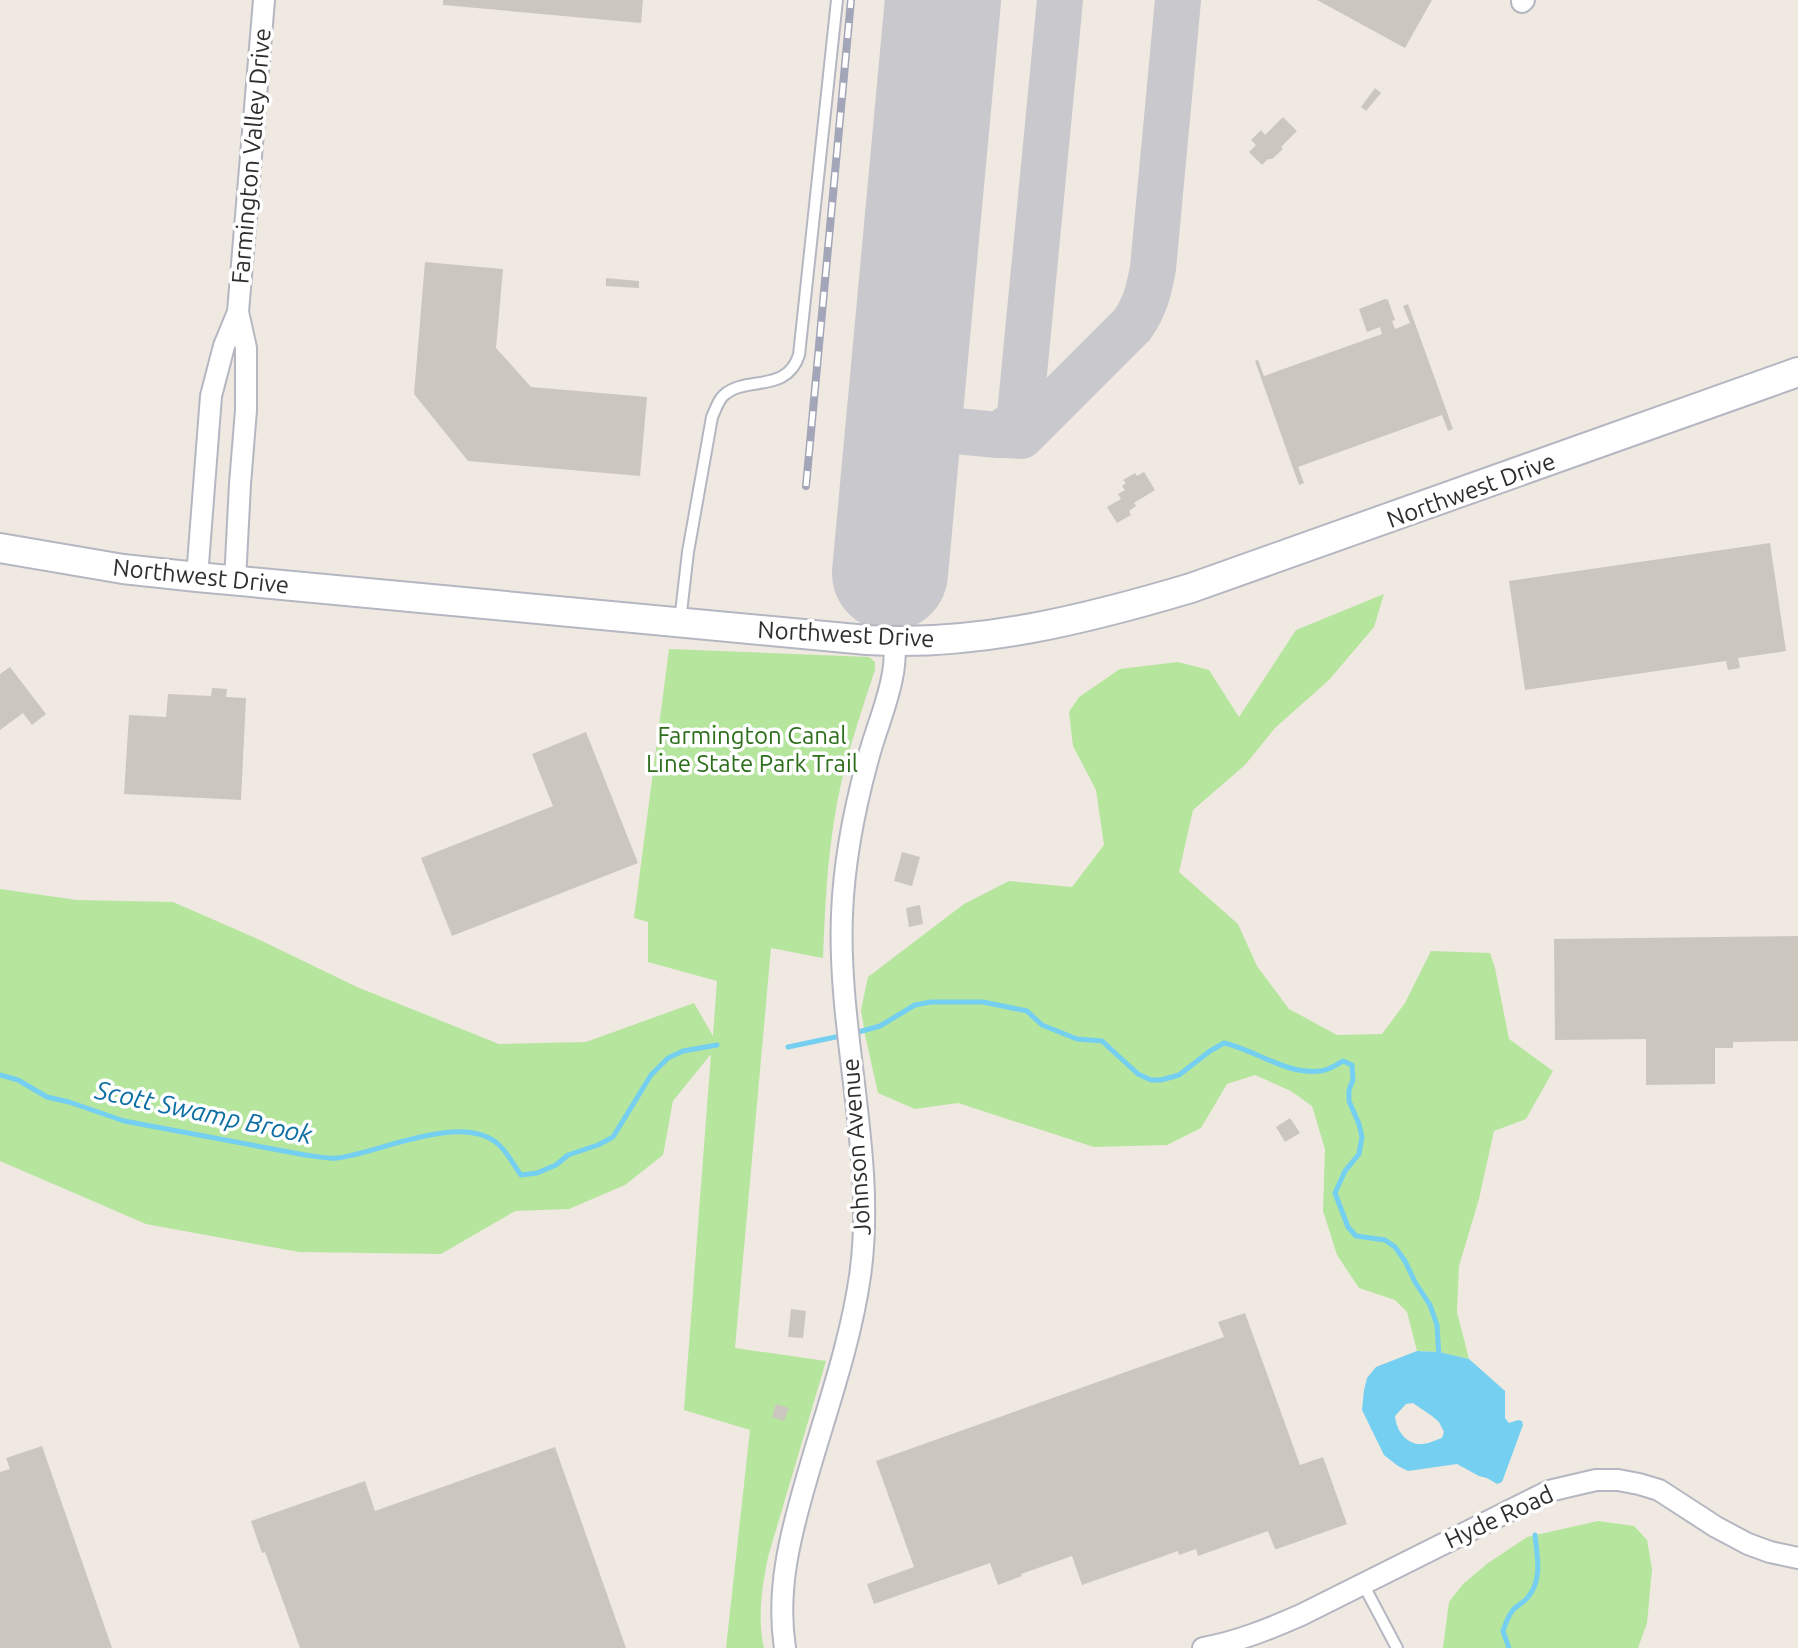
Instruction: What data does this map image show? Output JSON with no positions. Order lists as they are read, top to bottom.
{
  "streets": {
    "main road": ["Northwest Drive"],
    "street": ["Farmington Valley Drive", "Johnson Avenue", "Hyde Road"]
  },
  "crossings": [
    ["Farmington Valley Drive", "Northwest Drive"],
    ["Northwest Drive", "Johnson Avenue"]
  ],
  "water": ["Scott Swamp Brook"],
  "parks": ["Farmington Canal Line State Park Trail"]
}
